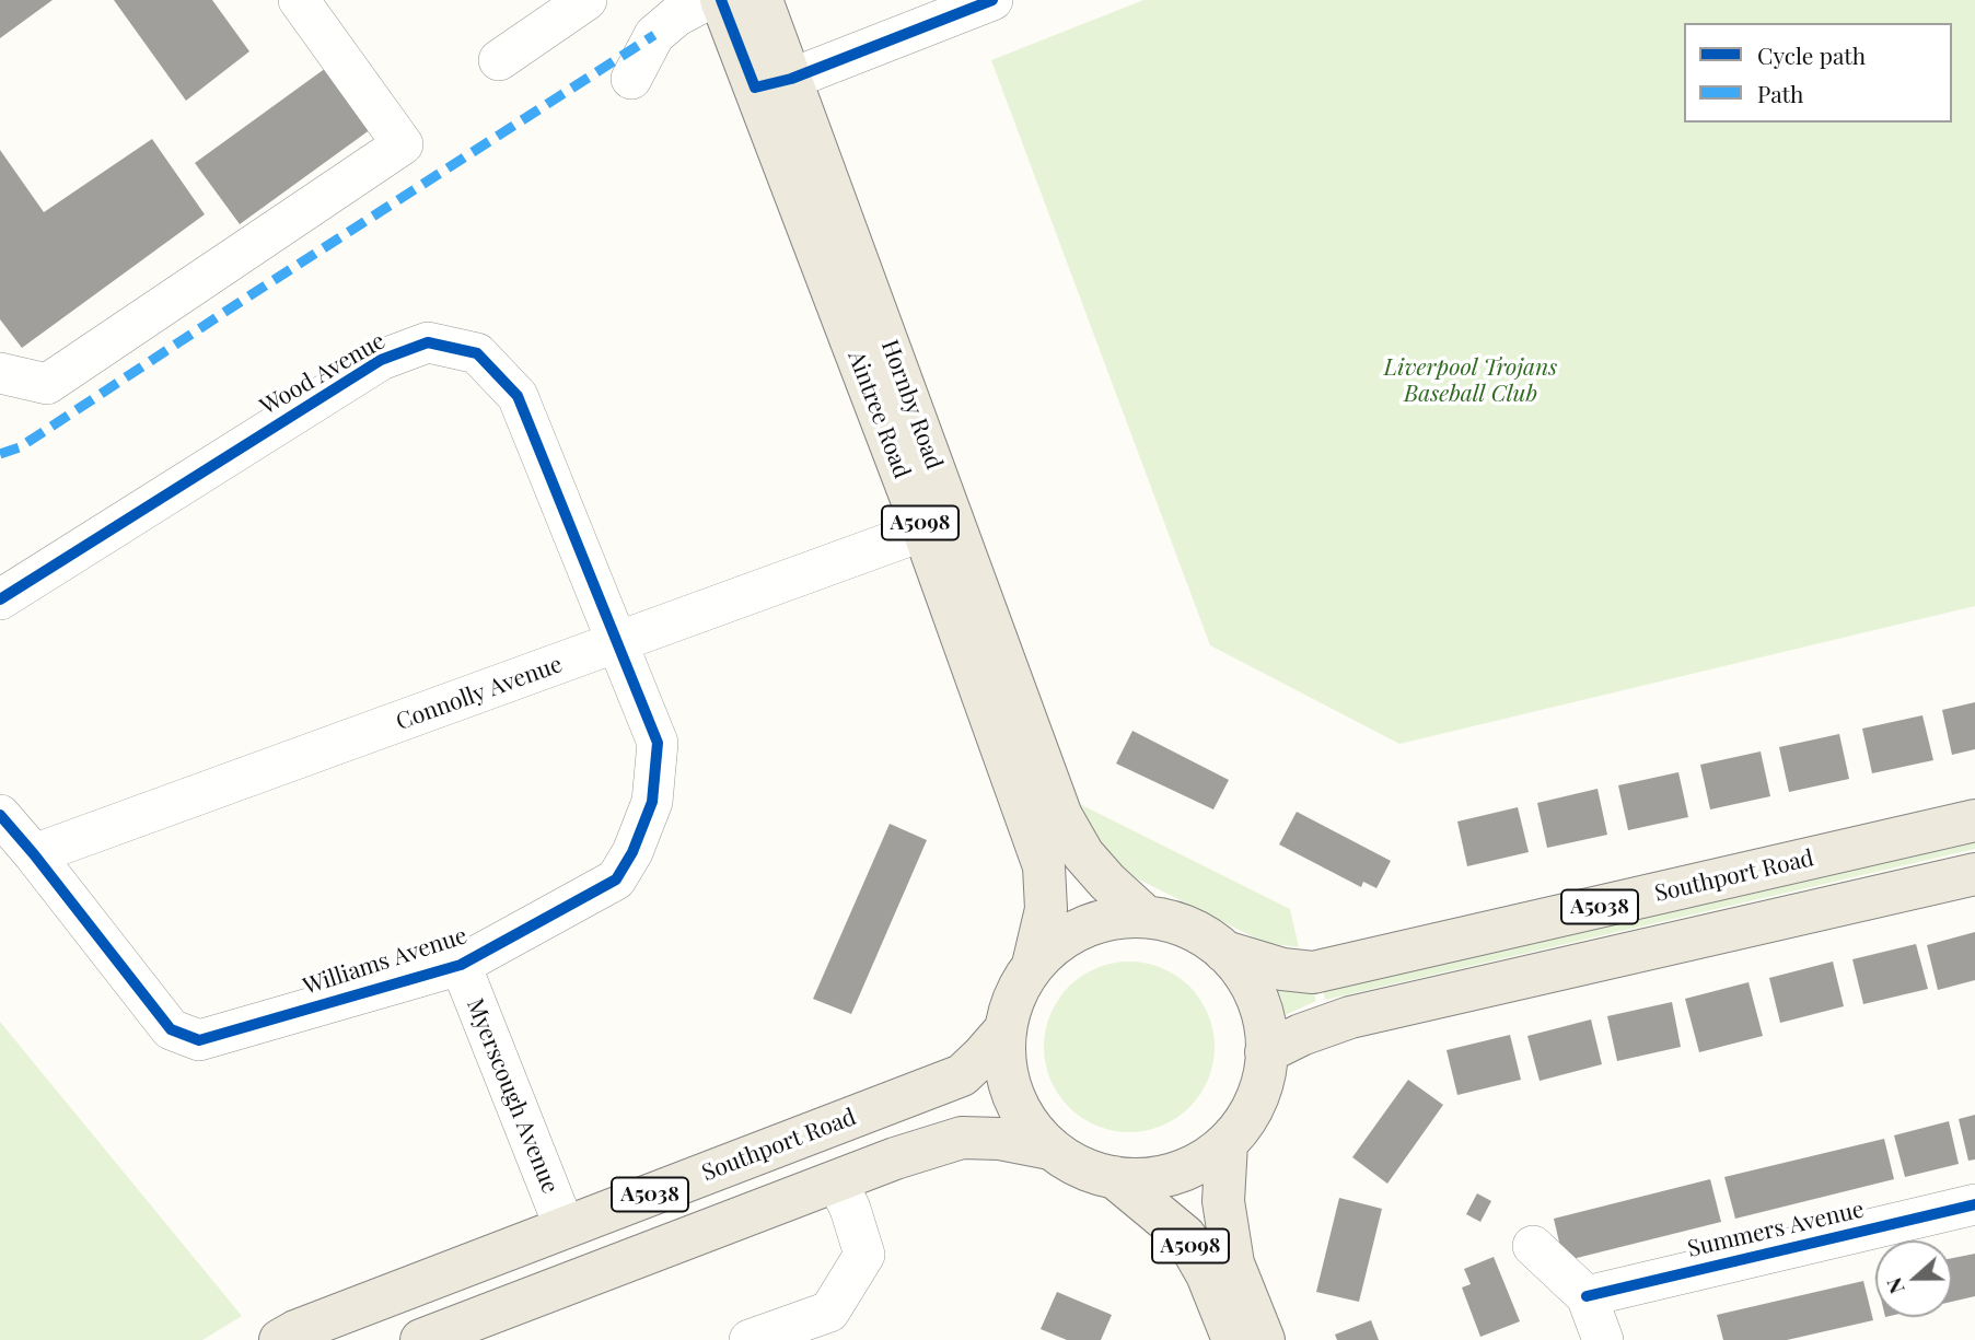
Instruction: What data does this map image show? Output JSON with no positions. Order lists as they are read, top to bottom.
{
  "streets": {
    "main road": [
      "Hornby Road",
      "Aintree Road",
      "A5098",
      "Southport Road",
      "A5038"
    ],
    "street": [
      "Wood Avenue",
      "Connolly Avenue",
      "Williams Avenue",
      "Myerscough Avenue",
      "Summers Avenue"
    ]
  },
  "crossings": [
    ["Wood Avenue", "Connolly Avenue"],
    ["Wood Avenue", "Williams Avenue"],
    ["Hornby Road", "Aintree Road"],
    ["Hornby Road", "A5098"],
    ["Hornby Road", "Southport Road"],
    ["Hornby Road", "A5038"],
    ["Aintree Road", "A5098"],
    ["Aintree Road", "Connolly Avenue"],
    ["Aintree Road", "Southport Road"],
    ["Aintree Road", "A5038"],
    ["A5098", "Southport Road"],
    ["A5098", "A5038"],
    ["Connolly Avenue", "Williams Avenue"],
    ["Southport Road", "A5038"],
    ["Southport Road", "Myerscough Avenue"],
    ["Williams Avenue", "Myerscough Avenue"]
  ],
  "parks": ["Liverpool Trojans Baseball Club"],
  "legend": ["Cycle path", "Path"],
  "north": "left"
}
